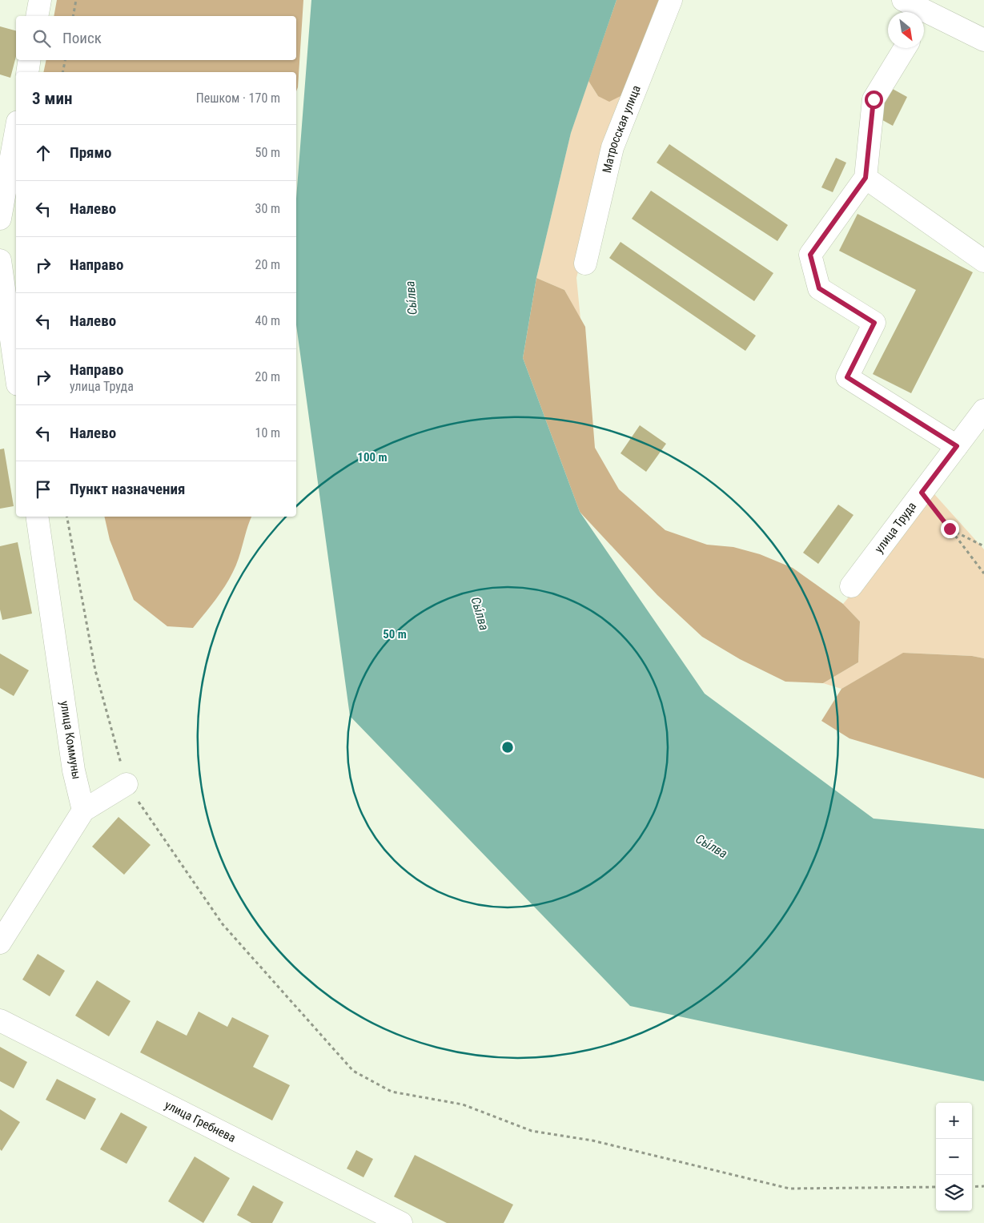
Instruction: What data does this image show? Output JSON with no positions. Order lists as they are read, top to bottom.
{
  "streets": {
    "street": [
      "Матросская улица",
      "улица Труда",
      "улица Коммуны",
      "улица Гребнева"
    ]
  },
  "water": ["Сы́лва"],
  "north": "bottom right",
  "page": {
    "search": "Поиск",
    "heading": ["3 мин", "Пешком · 170 m"],
    "list": [
      ["Прямо", "50 m"],
      ["Налево", "30 m"],
      ["Направо", "20 m"],
      ["Налево", "40 m"],
      ["Направо", "улица Труда", "20 m"],
      ["Налево", "10 m"],
      "Пункт назначения"
    ],
    "map_buttons": ["+", "−"]
  },
  "rings": ["100 m", "50 m"]
}
